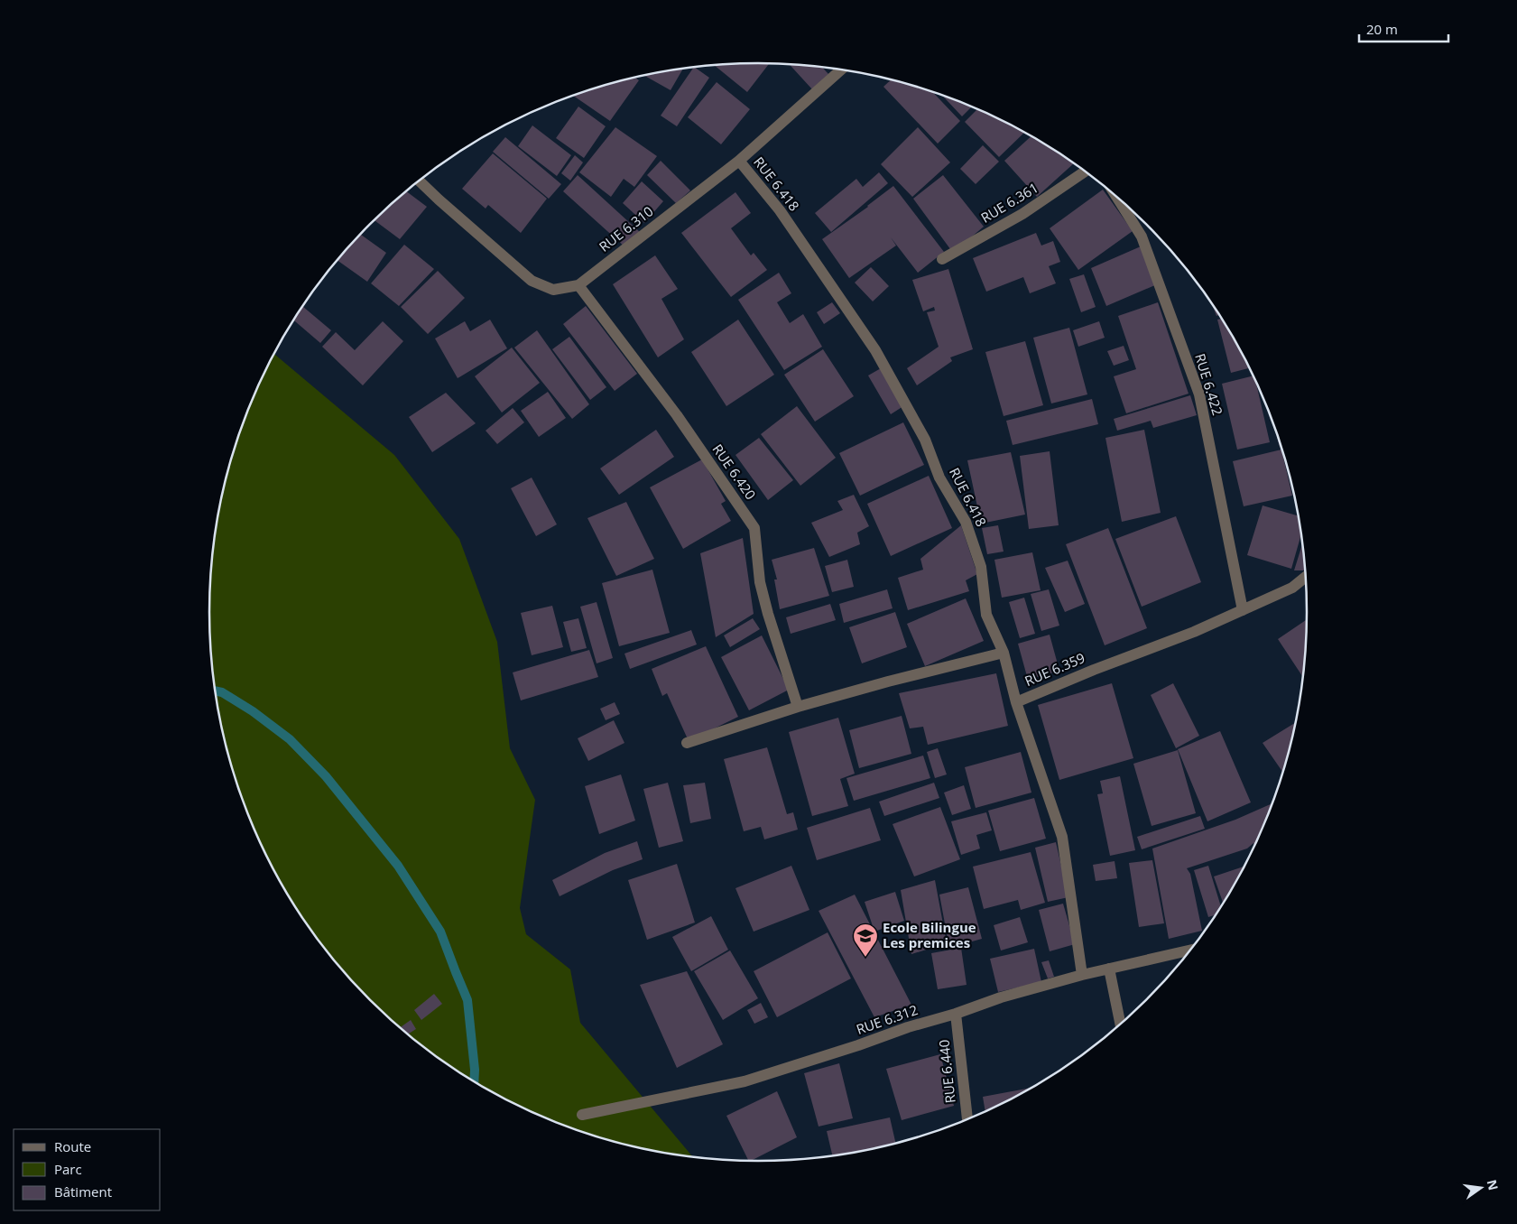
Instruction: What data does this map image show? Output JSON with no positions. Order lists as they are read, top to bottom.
{
  "streets": {
    "street": [
      "RUE 6.418",
      "RUE 6.361",
      "RUE 6.310",
      "RUE 6.422",
      "RUE 6.420",
      "RUE 6.359",
      "RUE 6.312",
      "RUE 6.440"
    ]
  },
  "crossings": [
    ["RUE 6.418", "RUE 6.310"],
    ["RUE 6.418", "RUE 6.359"],
    ["RUE 6.310", "RUE 6.420"],
    ["RUE 6.422", "RUE 6.359"],
    ["RUE 6.359", "RUE 6.312"],
    ["RUE 6.312", "RUE 6.440"]
  ],
  "places": {
    "school or university": ["Ecole Bilingue Les premices"]
  },
  "legend": ["Route", "Parc", "Bâtiment"],
  "scale_bar": "20 m",
  "north": "right"
}
